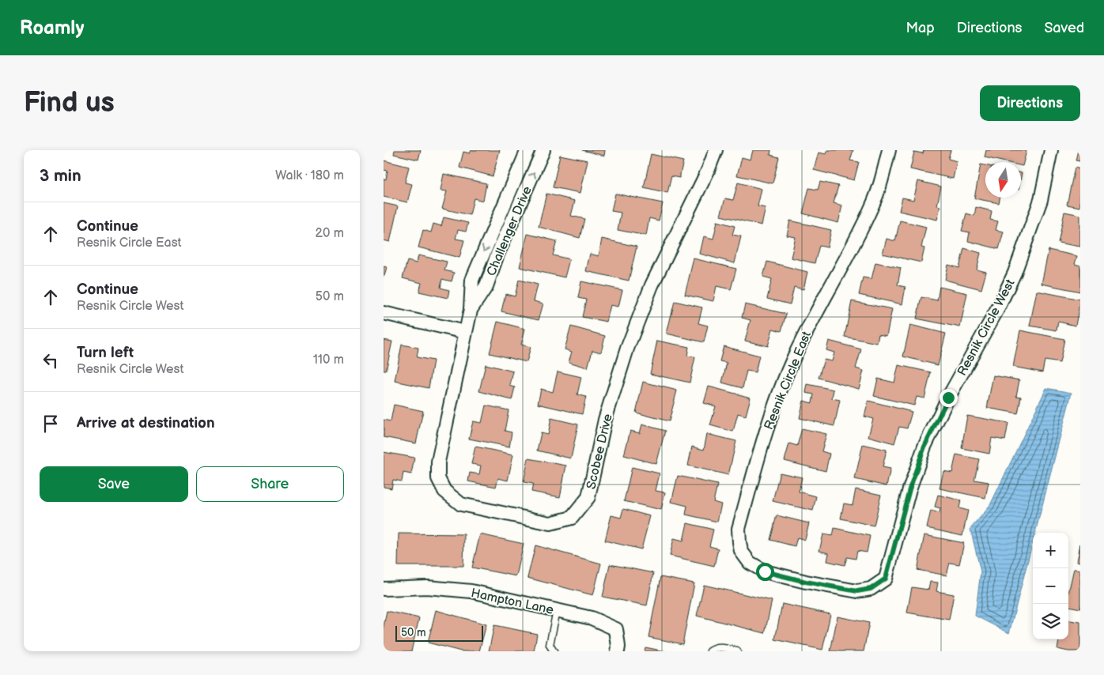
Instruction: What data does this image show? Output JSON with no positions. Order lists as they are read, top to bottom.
{
  "streets": {
    "street": [
      "Challenger Drive",
      "Resnik Circle West",
      "Resnik Circle East",
      "Scobee Drive",
      "Hampton Lane"
    ]
  },
  "crossings": [
    ["Challenger Drive", "Scobee Drive"],
    ["Resnik Circle West", "Resnik Circle East"]
  ],
  "scale_bar": "50 m",
  "north": "bottom",
  "page": {
    "header": "Roamly",
    "nav": ["Map", "Directions", "Saved"],
    "buttons": [
      "Directions",
      ["Save", "Share"]
    ],
    "title": "Find us",
    "heading": ["3 min", "Walk · 180 m"],
    "list": [
      ["Continue", "Resnik Circle East", "20 m"],
      ["Continue", "Resnik Circle West", "50 m"],
      ["Turn left", "Resnik Circle West", "110 m"],
      "Arrive at destination"
    ],
    "map_buttons": ["+", "−"],
    "scale": "50 m"
  }
}
